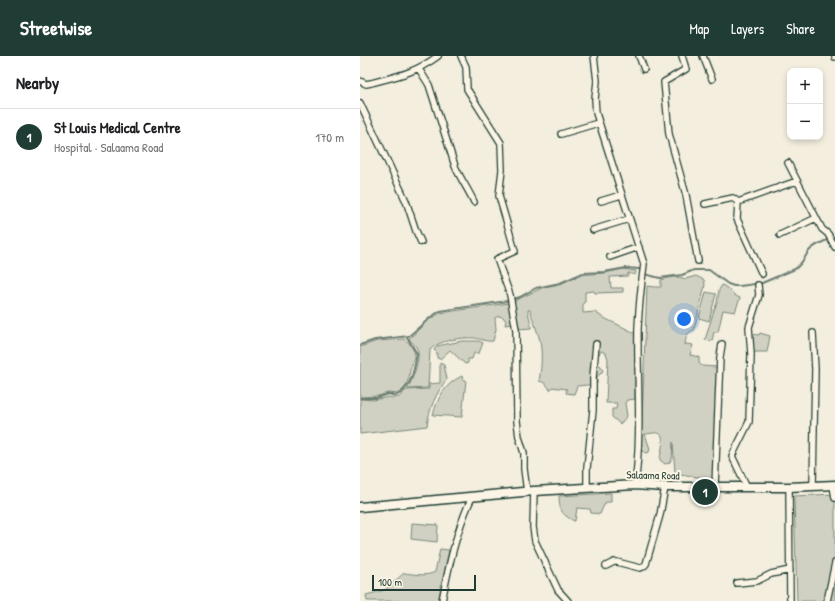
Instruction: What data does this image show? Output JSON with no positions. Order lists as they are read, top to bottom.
{
  "streets": {
    "main road": ["Salaama Road"]
  },
  "scale_bar": "100 m",
  "page": {
    "header": "Streetwise",
    "nav": ["Map", "Layers", "Share"],
    "heading": "Nearby",
    "map_buttons": ["+", "−"],
    "list": [
      {
        "mark": "1",
        "name": "St Louis Medical Centre",
        "note": "Hospital · Salaama Road",
        "value": "170 m"
      }
    ],
    "pins": "1",
    "scale": "100 m"
  }
}
